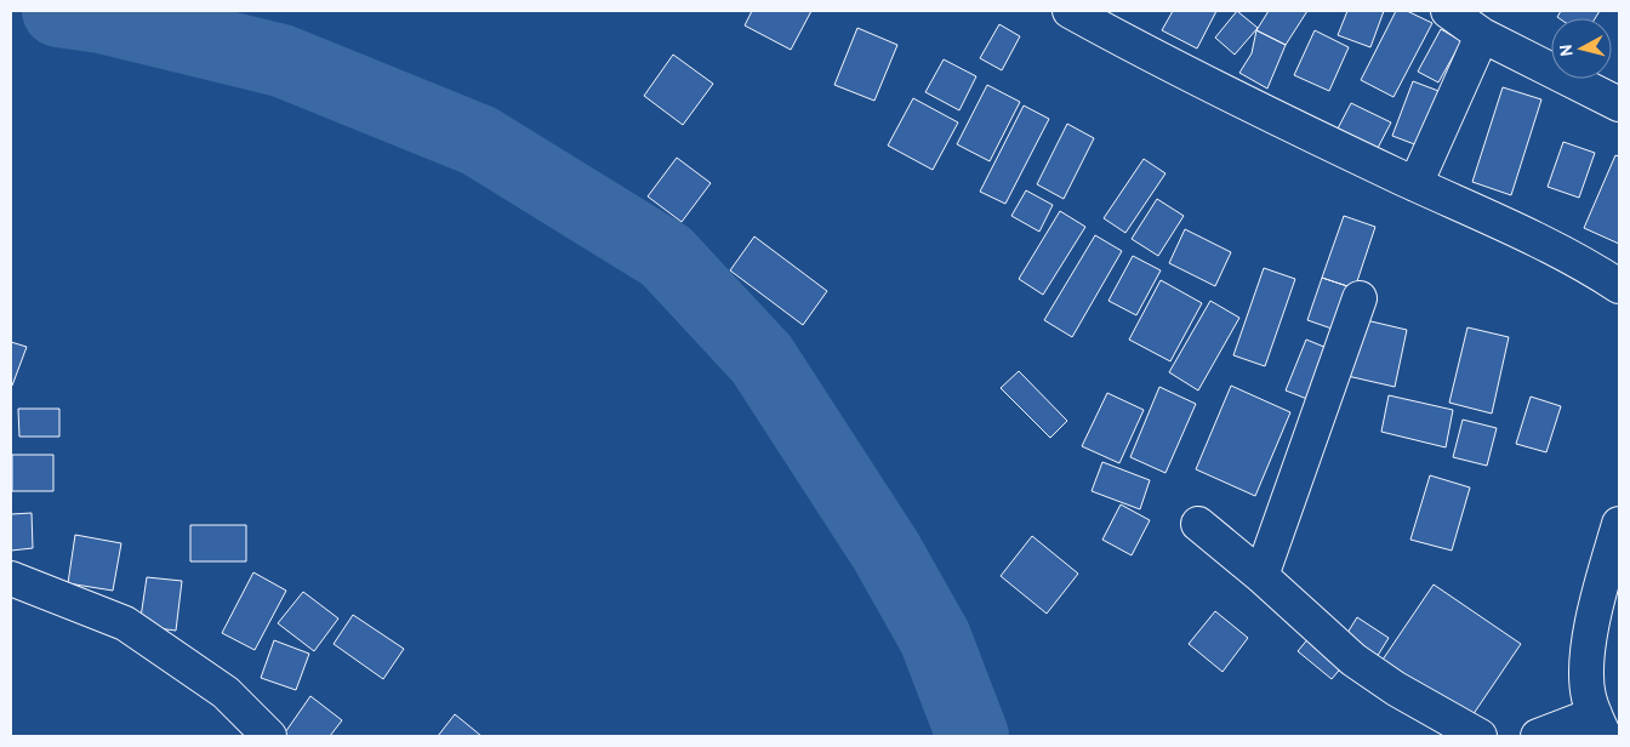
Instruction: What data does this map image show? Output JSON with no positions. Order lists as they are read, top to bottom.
{
  "north": "left"
}
